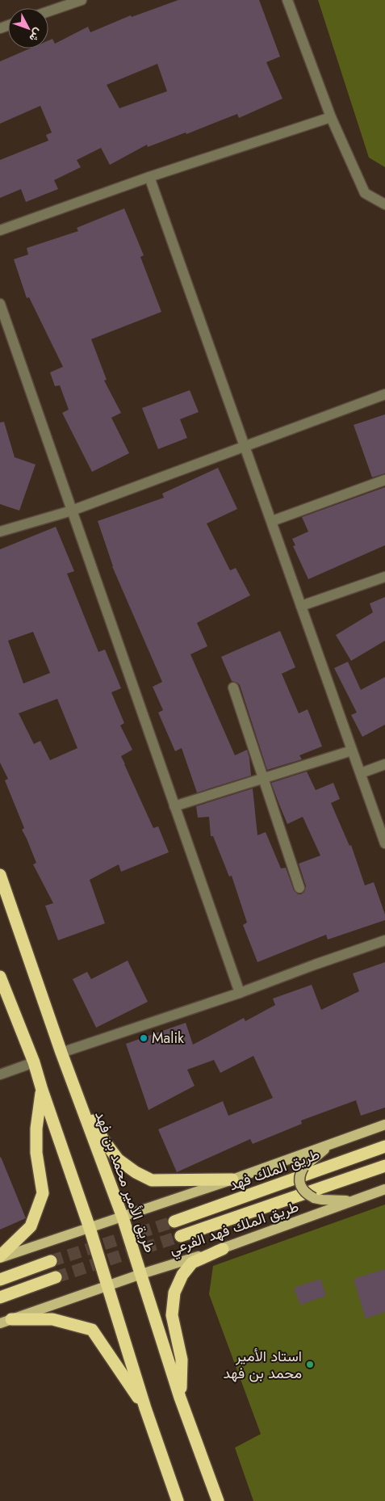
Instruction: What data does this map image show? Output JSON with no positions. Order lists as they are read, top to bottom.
{
  "streets": {
    "highway": ["طريق الملك فهد", "طريق الأمير محمد بن فهد"],
    "main road": ["طريق الملك فهد الفرعي"]
  },
  "crossings": [
    ["طريق الأمير محمد بن فهد", "طريق الملك فهد الفرعي"]
  ],
  "places": ["Malik", "استاد الأمير محمد بن فهد"],
  "north": "bottom right"
}
